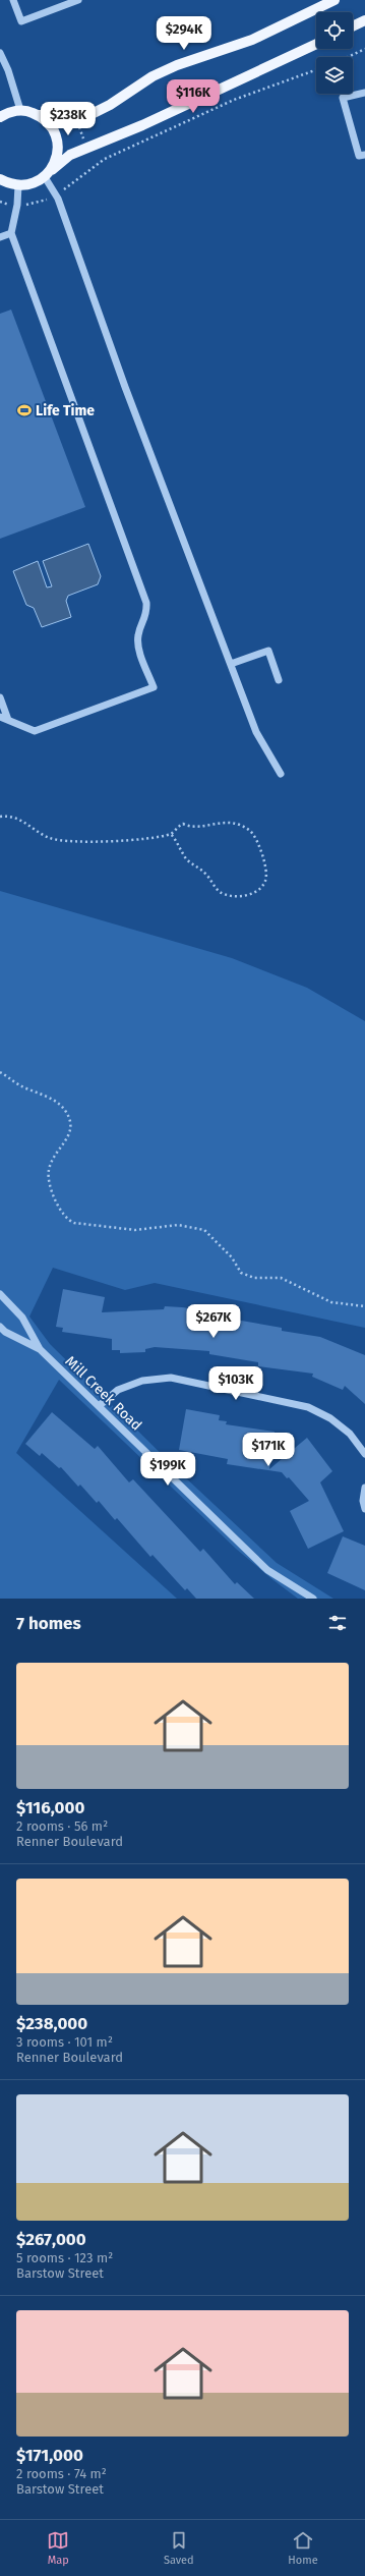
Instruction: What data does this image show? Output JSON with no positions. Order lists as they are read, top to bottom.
{
  "streets": {
    "street": ["Mill Creek Road"]
  },
  "places": {
    "sports": ["Life Time"]
  },
  "page": {
    "price": [
      "$294K",
      "$116K",
      "$238K",
      "$267K",
      "$103K",
      "$171K",
      "$199K"
    ],
    "heading": "7 homes",
    "list": [
      {
        "name": "$116,000",
        "note": "2 rooms · 56 m² · Renner Boulevard"
      },
      {
        "name": "$238,000",
        "note": "3 rooms · 101 m² · Renner Boulevard"
      },
      {
        "name": "$267,000",
        "note": "5 rooms · 123 m² · Barstow Street"
      },
      {
        "name": "$171,000",
        "note": "2 rooms · 74 m² · Barstow Street"
      }
    ],
    "tabs": ["Map", "Saved", "Home"]
  }
}
